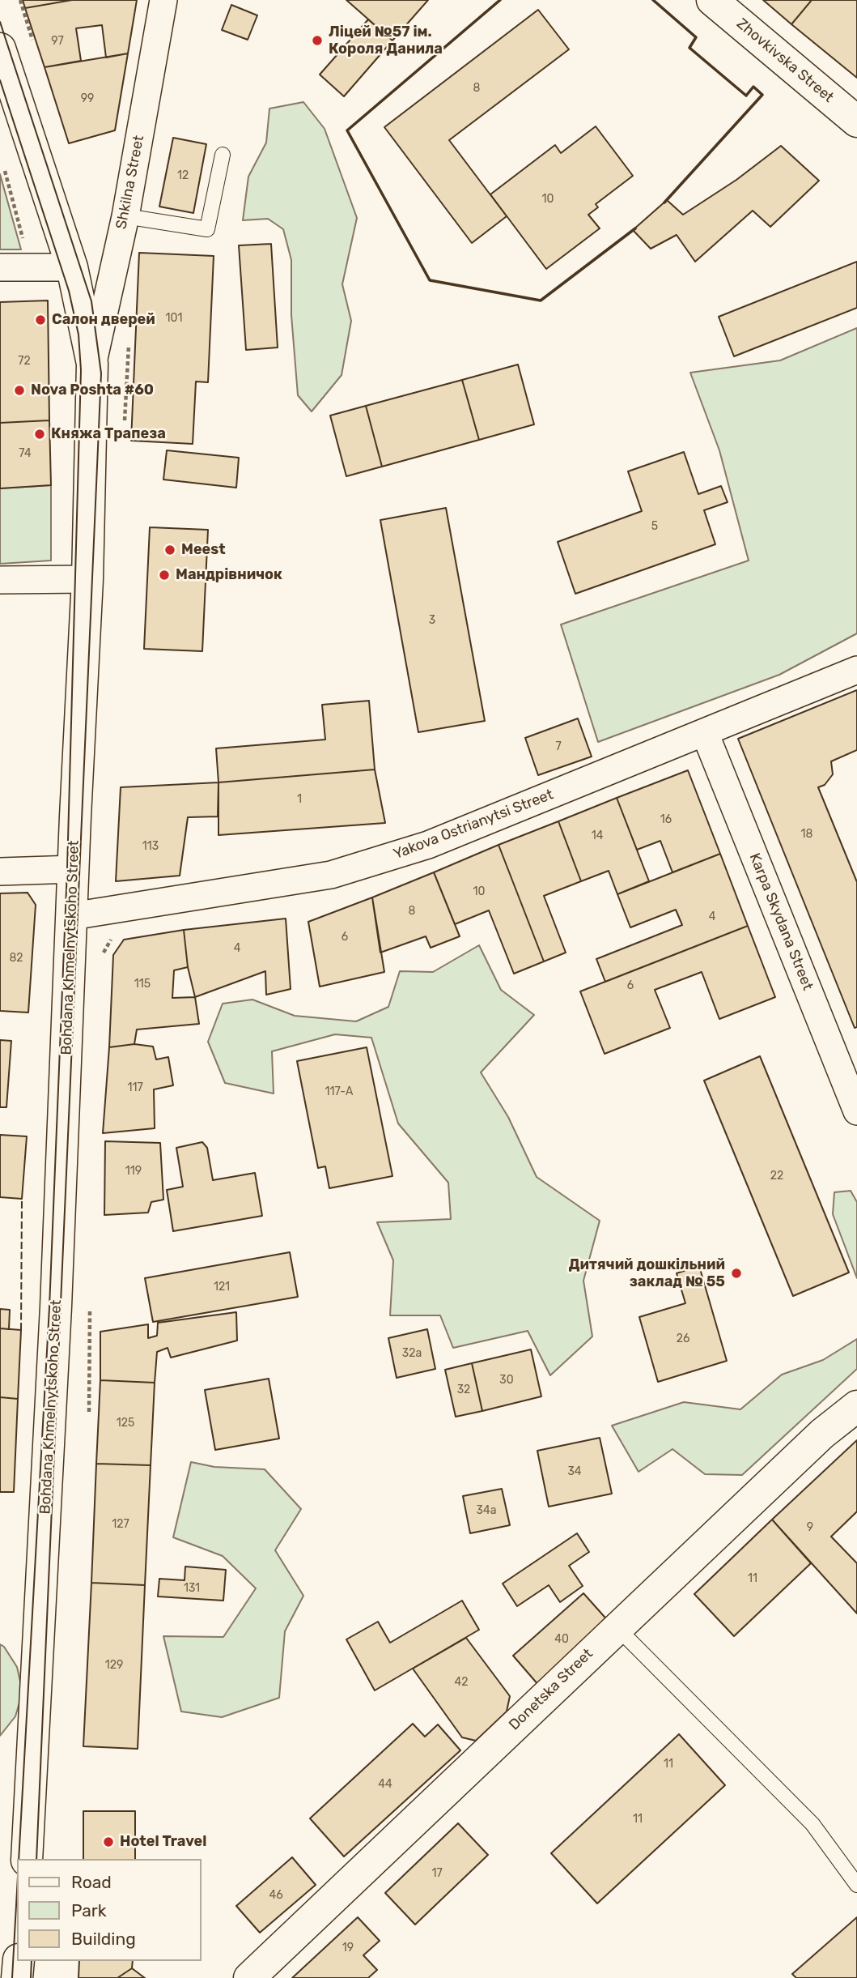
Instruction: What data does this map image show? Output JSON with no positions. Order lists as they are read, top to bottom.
{
  "streets": {
    "main road": ["Zhovkivska Street", "Bohdana Khmelnytskoho Street", "Donetska Street"],
    "street": ["Shkilna Street", "Yakova Ostrianytsi Street", "Karpa Skydana Street"]
  },
  "crossings": [
    ["Shkilna Street", "Bohdana Khmelnytskoho Street"],
    ["Yakova Ostrianytsi Street", "Karpa Skydana Street"],
    ["Yakova Ostrianytsi Street", "Bohdana Khmelnytskoho Street"]
  ],
  "places": [
    "Ліцей №57 ім. Короля Данила",
    "Салон дверей",
    "Nova Poshta #60",
    "Княжа Трапеза",
    "Meest",
    "Мандрівничок",
    "Дитячий дошкільний заклад № 55",
    "Hotel Travel"
  ],
  "house_numbers": [
    "97",
    "8",
    "99",
    "12",
    "10",
    "101",
    "72",
    "74",
    "5",
    "3",
    "7",
    "1",
    "16",
    "18",
    "14",
    "113",
    "10",
    "8",
    "4",
    "6",
    "4",
    "82",
    "115",
    "6",
    "117",
    "117-А",
    "119",
    "22",
    "121",
    "26",
    "32а",
    "30",
    "32",
    "125",
    "34",
    "34а",
    "127",
    "9",
    "11",
    "131",
    "40",
    "129",
    "42",
    "11",
    "44",
    "11",
    "17",
    "46",
    "19"
  ],
  "legend": ["Road", "Park", "Building"]
}
